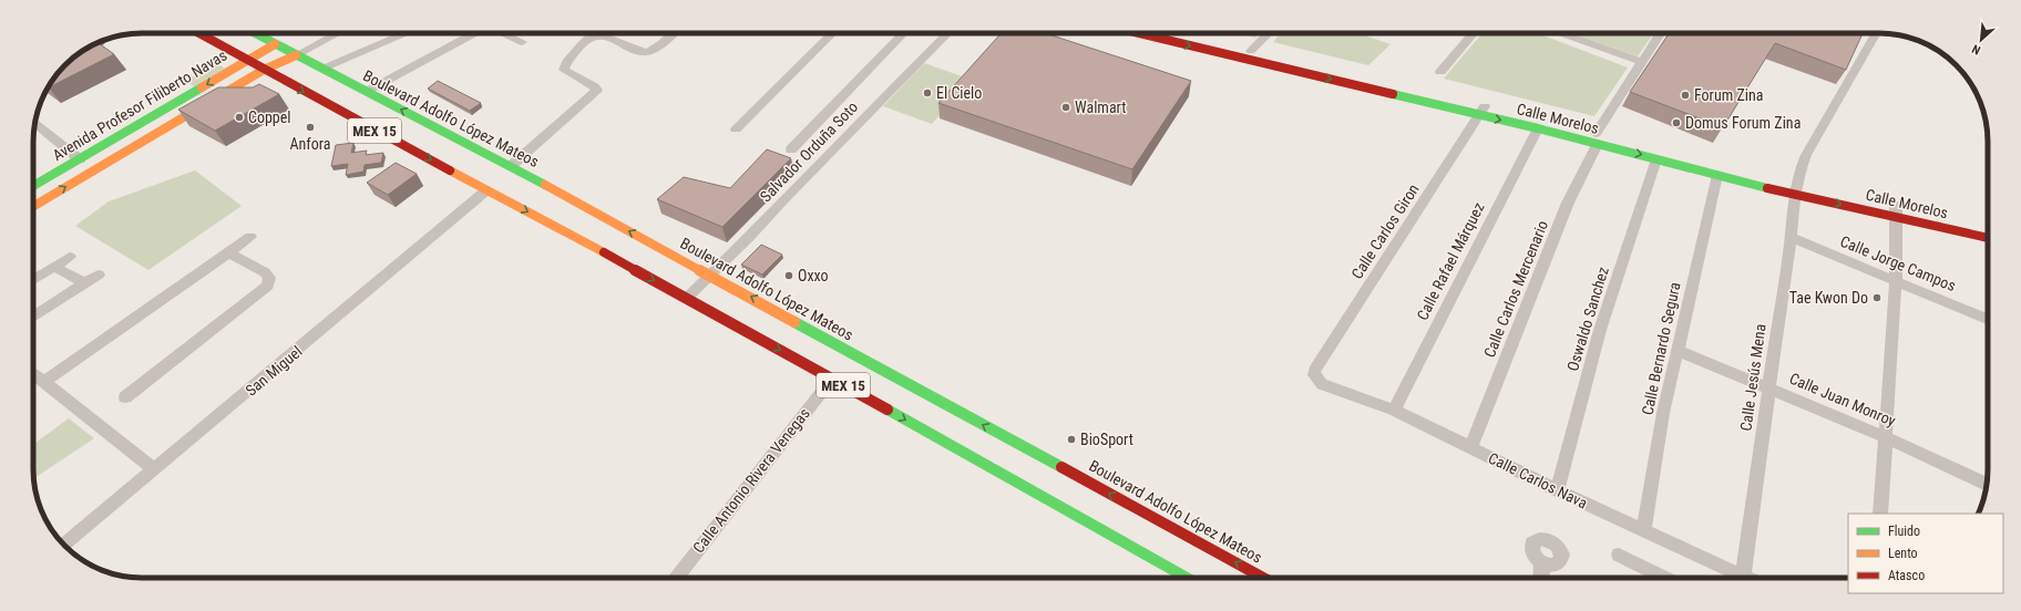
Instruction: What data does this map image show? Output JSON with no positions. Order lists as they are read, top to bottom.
{
  "streets": {
    "main road": [
      "Avenida Profesor Filiberto Navas",
      "Boulevard Adolfo López Mateos",
      "Calle Morelos",
      "MEX 15"
    ],
    "street": [
      "Salvador Orduña Soto",
      "Calle Carlos Giron",
      "Calle Rafael Márquez",
      "Calle Jorge Campos",
      "Calle Carlos Mercenario",
      "Oswaldo Sanchez",
      "Calle Bernardo Segura",
      "San Miguel",
      "Calle Jesús Mena",
      "Calle Juan Monroy",
      "Calle Antonio Rivera Venegas",
      "Calle Carlos Nava"
    ]
  },
  "crossings": [
    ["Avenida Profesor Filiberto Navas", "Boulevard Adolfo López Mateos"],
    ["Avenida Profesor Filiberto Navas", "MEX 15"],
    ["Boulevard Adolfo López Mateos", "Salvador Orduña Soto"],
    ["Calle Morelos", "Calle Carlos Giron"],
    ["Calle Morelos", "Calle Rafael Márquez"],
    ["Calle Morelos", "Calle Carlos Mercenario"],
    ["Calle Morelos", "Oswaldo Sanchez"],
    ["Calle Morelos", "Calle Bernardo Segura"],
    ["Calle Morelos", "Calle Jesús Mena"],
    ["MEX 15", "Salvador Orduña Soto"],
    ["MEX 15", "San Miguel"],
    ["MEX 15", "Calle Antonio Rivera Venegas"],
    ["Calle Carlos Giron", "Calle Carlos Nava"],
    ["Calle Rafael Márquez", "Calle Carlos Nava"],
    ["Calle Jorge Campos", "Calle Jesús Mena"],
    ["Calle Carlos Mercenario", "Calle Carlos Nava"],
    ["Oswaldo Sanchez", "Calle Carlos Nava"],
    ["Calle Bernardo Segura", "Calle Juan Monroy"],
    ["Calle Bernardo Segura", "Calle Carlos Nava"],
    ["Calle Jesús Mena", "Calle Juan Monroy"],
    ["Calle Jesús Mena", "Calle Carlos Nava"]
  ],
  "places": [
    "El Cielo",
    "Forum Zina",
    "Walmart",
    "Coppel",
    "Domus Forum Zina",
    "Anfora",
    "Oxxo",
    "Tae Kwon Do",
    "BioSport"
  ],
  "legend": ["Fluido", "Lento", "Atasco"],
  "north": "bottom left"
}
